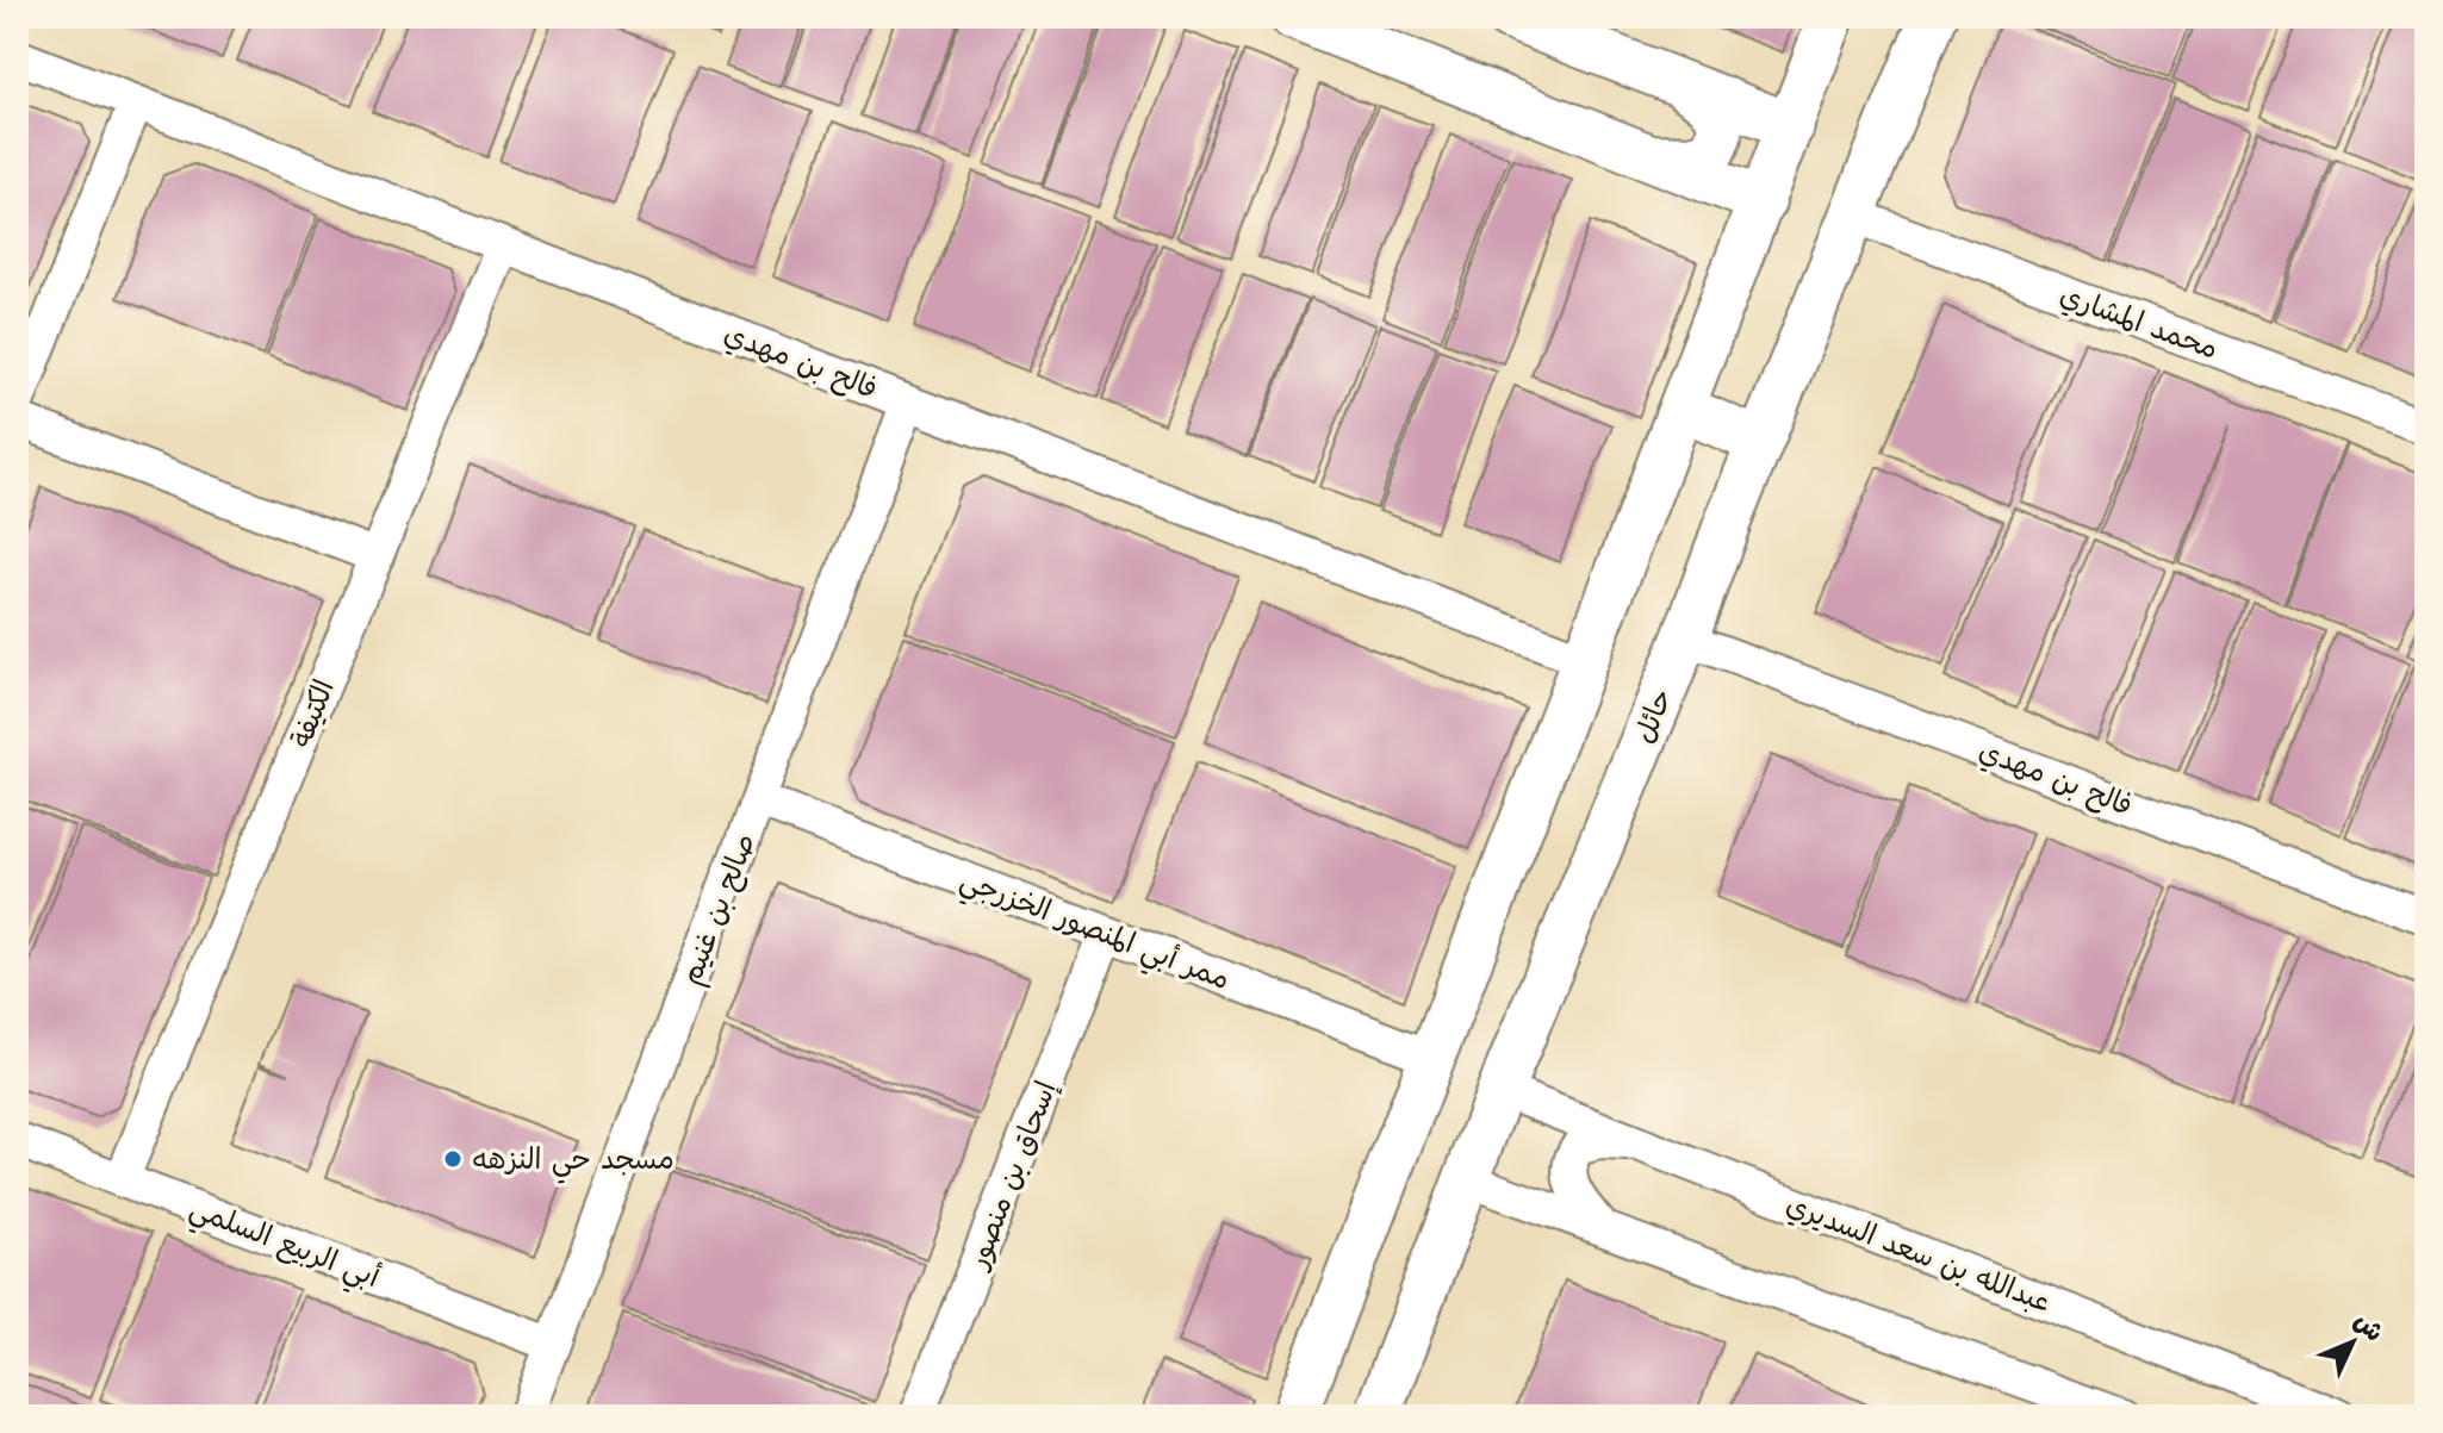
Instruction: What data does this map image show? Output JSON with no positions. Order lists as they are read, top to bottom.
{
  "streets": {
    "street": [
      "محمد المشاري",
      "فالح بن مهدي",
      "الكتيفة",
      "حائل",
      "صالح بن غنيم",
      "ممر أبي المنصور الخزرجي",
      "إسحاق بن منصور",
      "أبي الربيع السلمي",
      "عبدالله بن سعد السديري"
    ]
  },
  "crossings": [
    ["محمد المشاري", "حائل"],
    ["فالح بن مهدي", "الكتيفة"],
    ["فالح بن مهدي", "حائل"],
    ["فالح بن مهدي", "صالح بن غنيم"],
    ["الكتيفة", "أبي الربيع السلمي"],
    ["حائل", "عبدالله بن سعد السديري"],
    ["صالح بن غنيم", "ممر أبي المنصور الخزرجي"],
    ["صالح بن غنيم", "أبي الربيع السلمي"],
    ["ممر أبي المنصور الخزرجي", "إسحاق بن منصور"]
  ],
  "places": ["مسجد حي النزهه"],
  "north": "top right"
}
